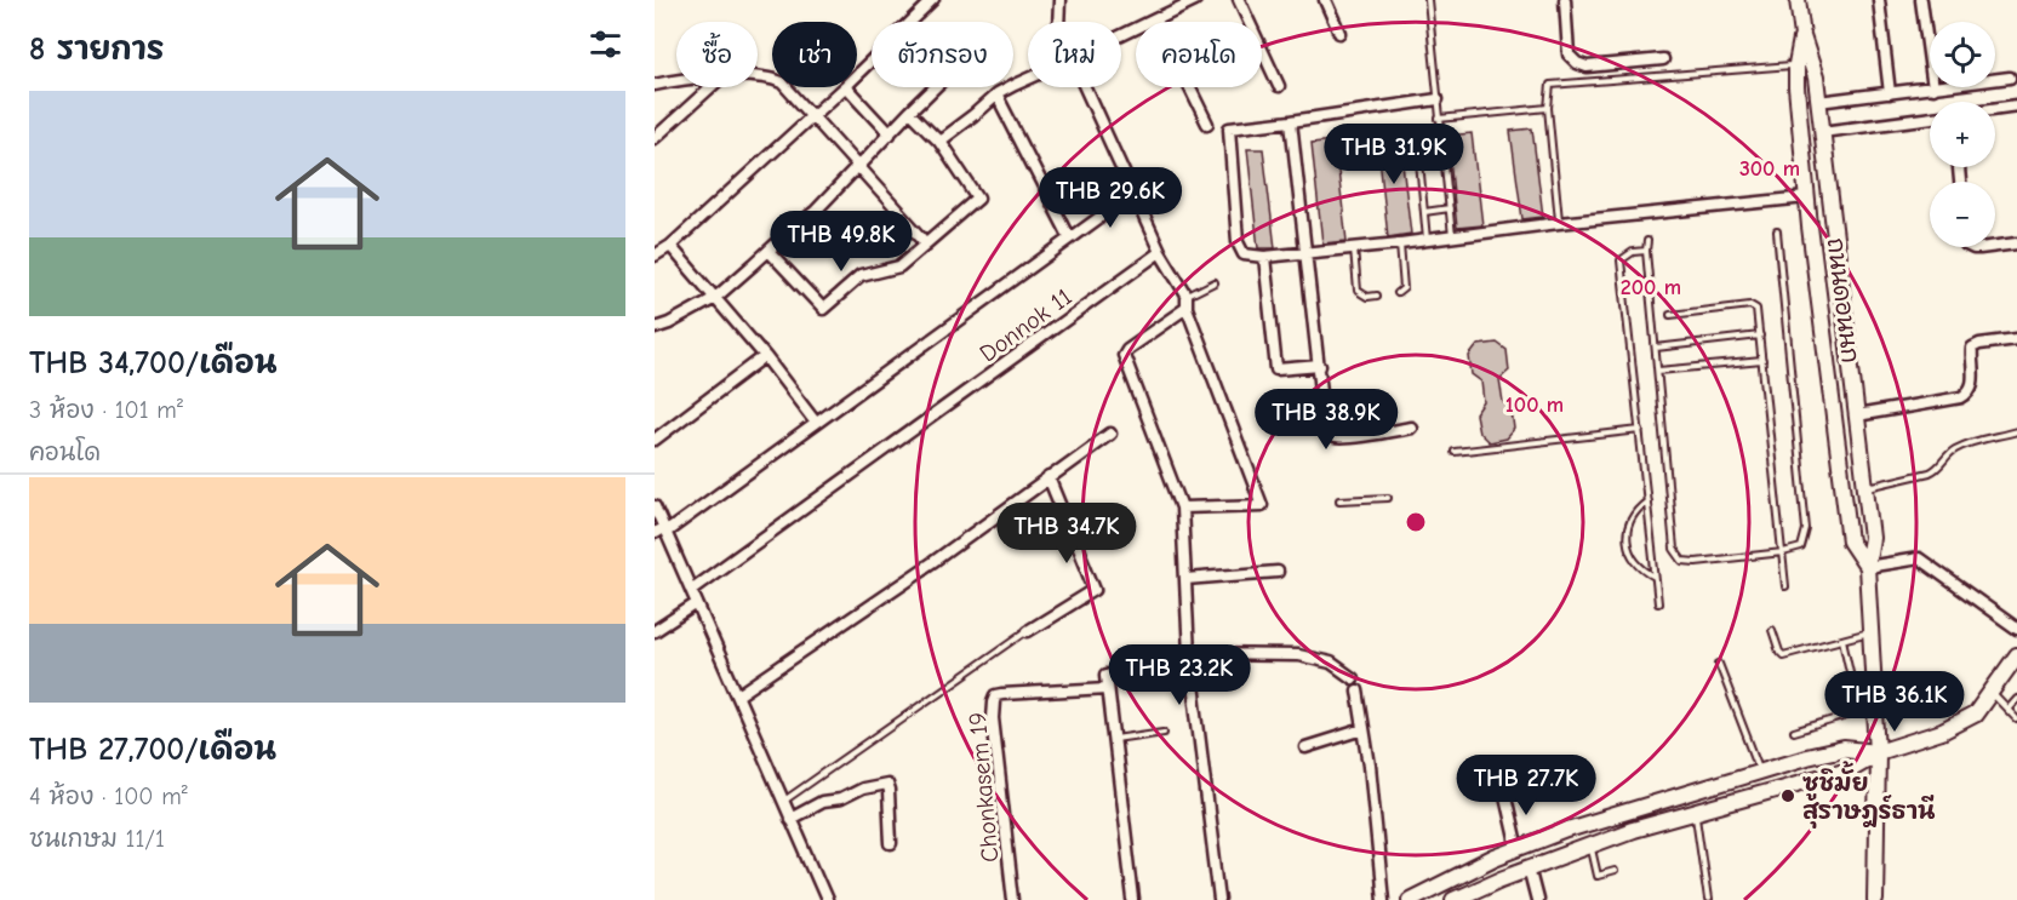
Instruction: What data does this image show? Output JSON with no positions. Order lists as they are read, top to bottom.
{
  "streets": {
    "main road": ["ถนนดอนนก"],
    "street": ["Donnok 11", "Chonkasem 19"]
  },
  "places": ["ซูชิมั้ย สุราษฎร์ธานี"],
  "page": {
    "heading": "8 รายการ",
    "map_buttons": ["+", "−"],
    "chip": [
      "ซื้อ",
      "เช่า",
      "ตัวกรอง",
      "ใหม่",
      "คอนโด"
    ],
    "list": [
      {
        "name": "THB 34,700/เดือน",
        "note": "3 ห้อง · 101 m² · คอนโด"
      },
      {
        "name": "THB 27,700/เดือน",
        "note": "4 ห้อง · 100 m² · ชนเกษม 11/1"
      }
    ],
    "price": [
      "THB 31.9K",
      "THB 29.6K",
      "THB 49.8K",
      "THB 38.9K",
      "THB 34.7K",
      "THB 23.2K",
      "THB 36.1K",
      "THB 27.7K"
    ]
  },
  "rings": ["300 m", "200 m", "100 m"]
}
